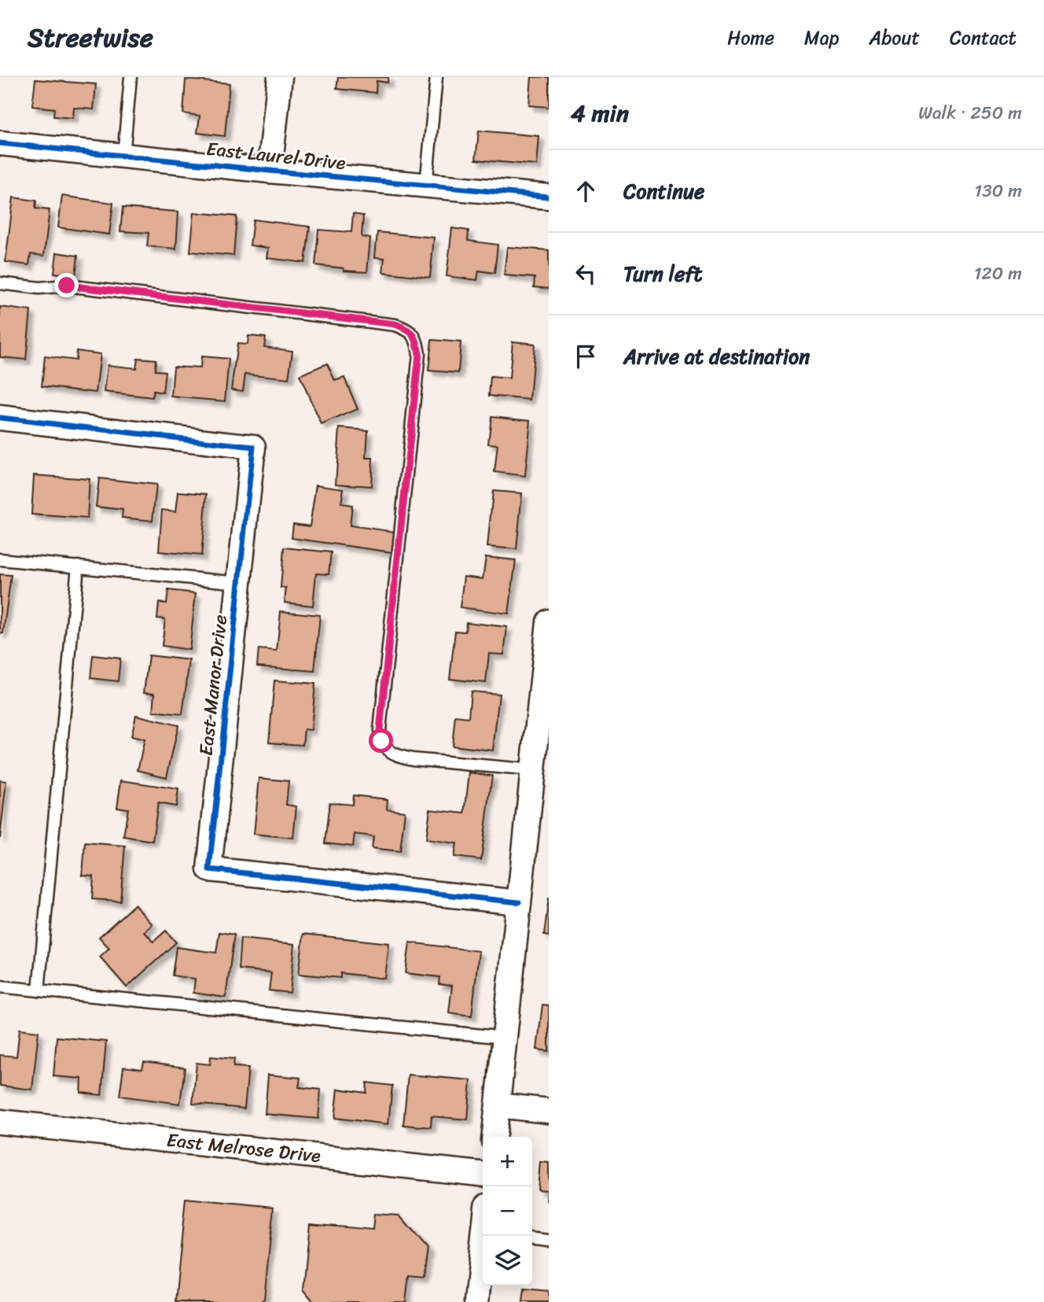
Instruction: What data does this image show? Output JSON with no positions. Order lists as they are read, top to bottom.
{
  "streets": {
    "street": ["East Laurel Drive", "East Manor Drive", "East Melrose Drive"]
  },
  "page": {
    "header": "Streetwise",
    "nav": [
      "Home",
      "Map",
      "About",
      "Contact"
    ],
    "heading": ["4 min", "Walk · 250 m"],
    "list": [
      ["Continue", "130 m"],
      ["Turn left", "120 m"],
      "Arrive at destination"
    ],
    "map_buttons": ["+", "−"]
  }
}
